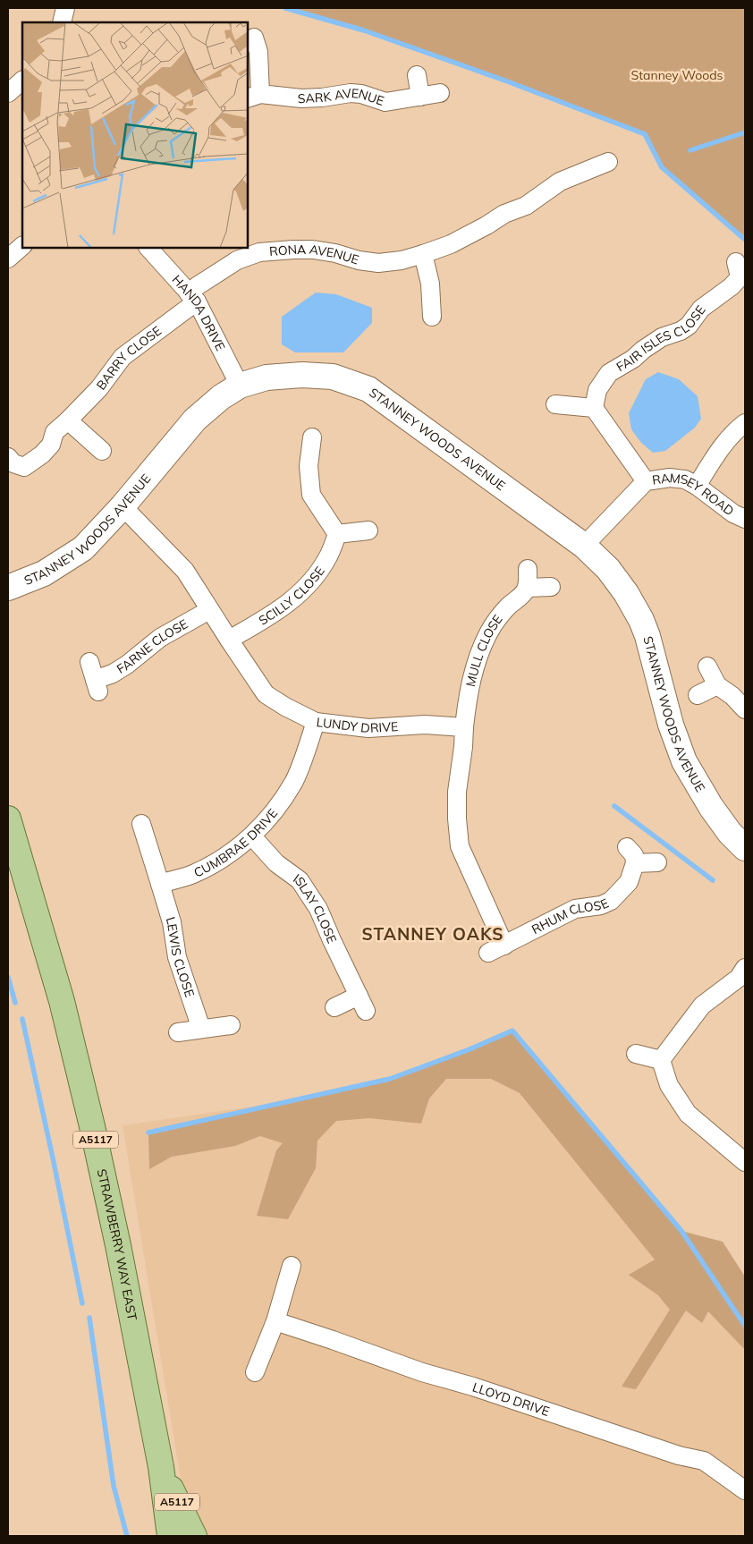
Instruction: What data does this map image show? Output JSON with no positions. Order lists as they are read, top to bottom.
{
  "streets": {
    "main road": ["A5117", "STRAWBERRY WAY EAST"],
    "street": [
      "SARK AVENUE",
      "RONA AVENUE",
      "HANDA DRIVE",
      "FAIR ISLES CLOSE",
      "BARRY CLOSE",
      "STANNEY WOODS AVENUE",
      "RAMSEY ROAD",
      "SCILLY CLOSE",
      "FARNE CLOSE",
      "MULL CLOSE",
      "LUNDY DRIVE",
      "CUMBRAE DRIVE",
      "ISLAY CLOSE",
      "RHUM CLOSE",
      "LEWIS CLOSE",
      "LLOYD DRIVE"
    ]
  },
  "crossings": [
    ["RONA AVENUE", "HANDA DRIVE"],
    ["RONA AVENUE", "BARRY CLOSE"],
    ["HANDA DRIVE", "BARRY CLOSE"],
    ["HANDA DRIVE", "STANNEY WOODS AVENUE"],
    ["STANNEY WOODS AVENUE", "RAMSEY ROAD"],
    ["STANNEY WOODS AVENUE", "LUNDY DRIVE"],
    ["SCILLY CLOSE", "LUNDY DRIVE"],
    ["FARNE CLOSE", "LUNDY DRIVE"],
    ["MULL CLOSE", "LUNDY DRIVE"],
    ["MULL CLOSE", "RHUM CLOSE"],
    ["LUNDY DRIVE", "CUMBRAE DRIVE"],
    ["LUNDY DRIVE", "RHUM CLOSE"],
    ["CUMBRAE DRIVE", "ISLAY CLOSE"],
    ["CUMBRAE DRIVE", "LEWIS CLOSE"]
  ],
  "districts": ["STANNEY OAKS"],
  "parks": ["Stanney Woods"]
}
